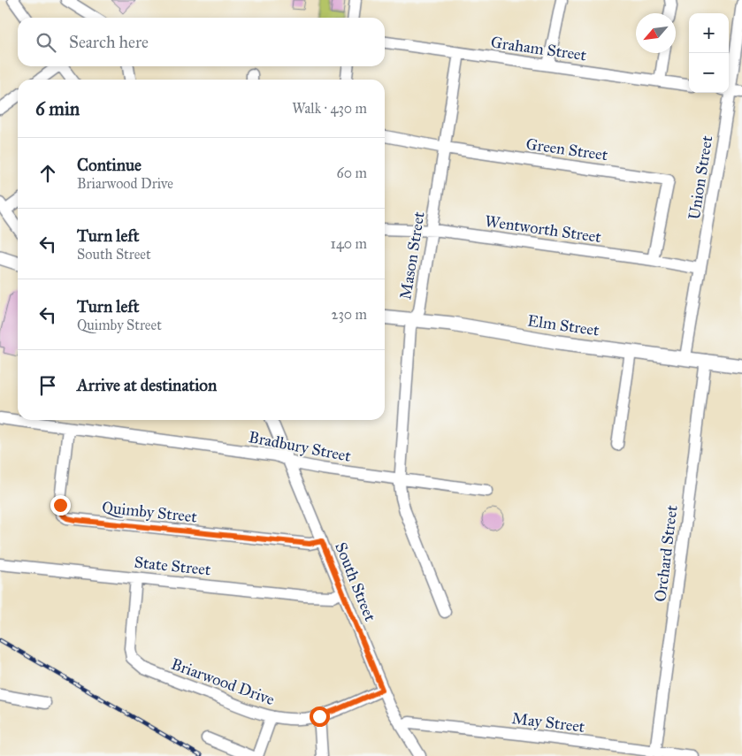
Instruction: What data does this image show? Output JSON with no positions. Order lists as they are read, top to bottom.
{
  "streets": {
    "main road": ["Elm Street"],
    "street": [
      "Graham Street",
      "Green Street",
      "Union Street",
      "Wentworth Street",
      "Mason Street",
      "Bradbury Street",
      "Quimby Street",
      "Orchard Street",
      "State Street",
      "South Street",
      "Briarwood Drive",
      "May Street"
    ]
  },
  "crossings": [
    ["Graham Street", "Mason Street"],
    ["Green Street", "Wentworth Street"],
    ["Green Street", "Mason Street"],
    ["Union Street", "Wentworth Street"],
    ["Union Street", "Elm Street"],
    ["Wentworth Street", "Mason Street"],
    ["Mason Street", "Elm Street"],
    ["Mason Street", "Bradbury Street"],
    ["Elm Street", "Orchard Street"],
    ["Bradbury Street", "Quimby Street"],
    ["Bradbury Street", "South Street"],
    ["Quimby Street", "South Street"],
    ["Orchard Street", "May Street"],
    ["State Street", "South Street"],
    ["State Street", "Briarwood Drive"],
    ["South Street", "Briarwood Drive"],
    ["South Street", "May Street"]
  ],
  "north": "bottom left",
  "page": {
    "map_buttons": ["+", "−"],
    "search": "Search here",
    "heading": ["6 min", "Walk · 430 m"],
    "list": [
      ["Continue", "Briarwood Drive", "60 m"],
      ["Turn left", "South Street", "140 m"],
      ["Turn left", "Quimby Street", "230 m"],
      "Arrive at destination"
    ]
  }
}
